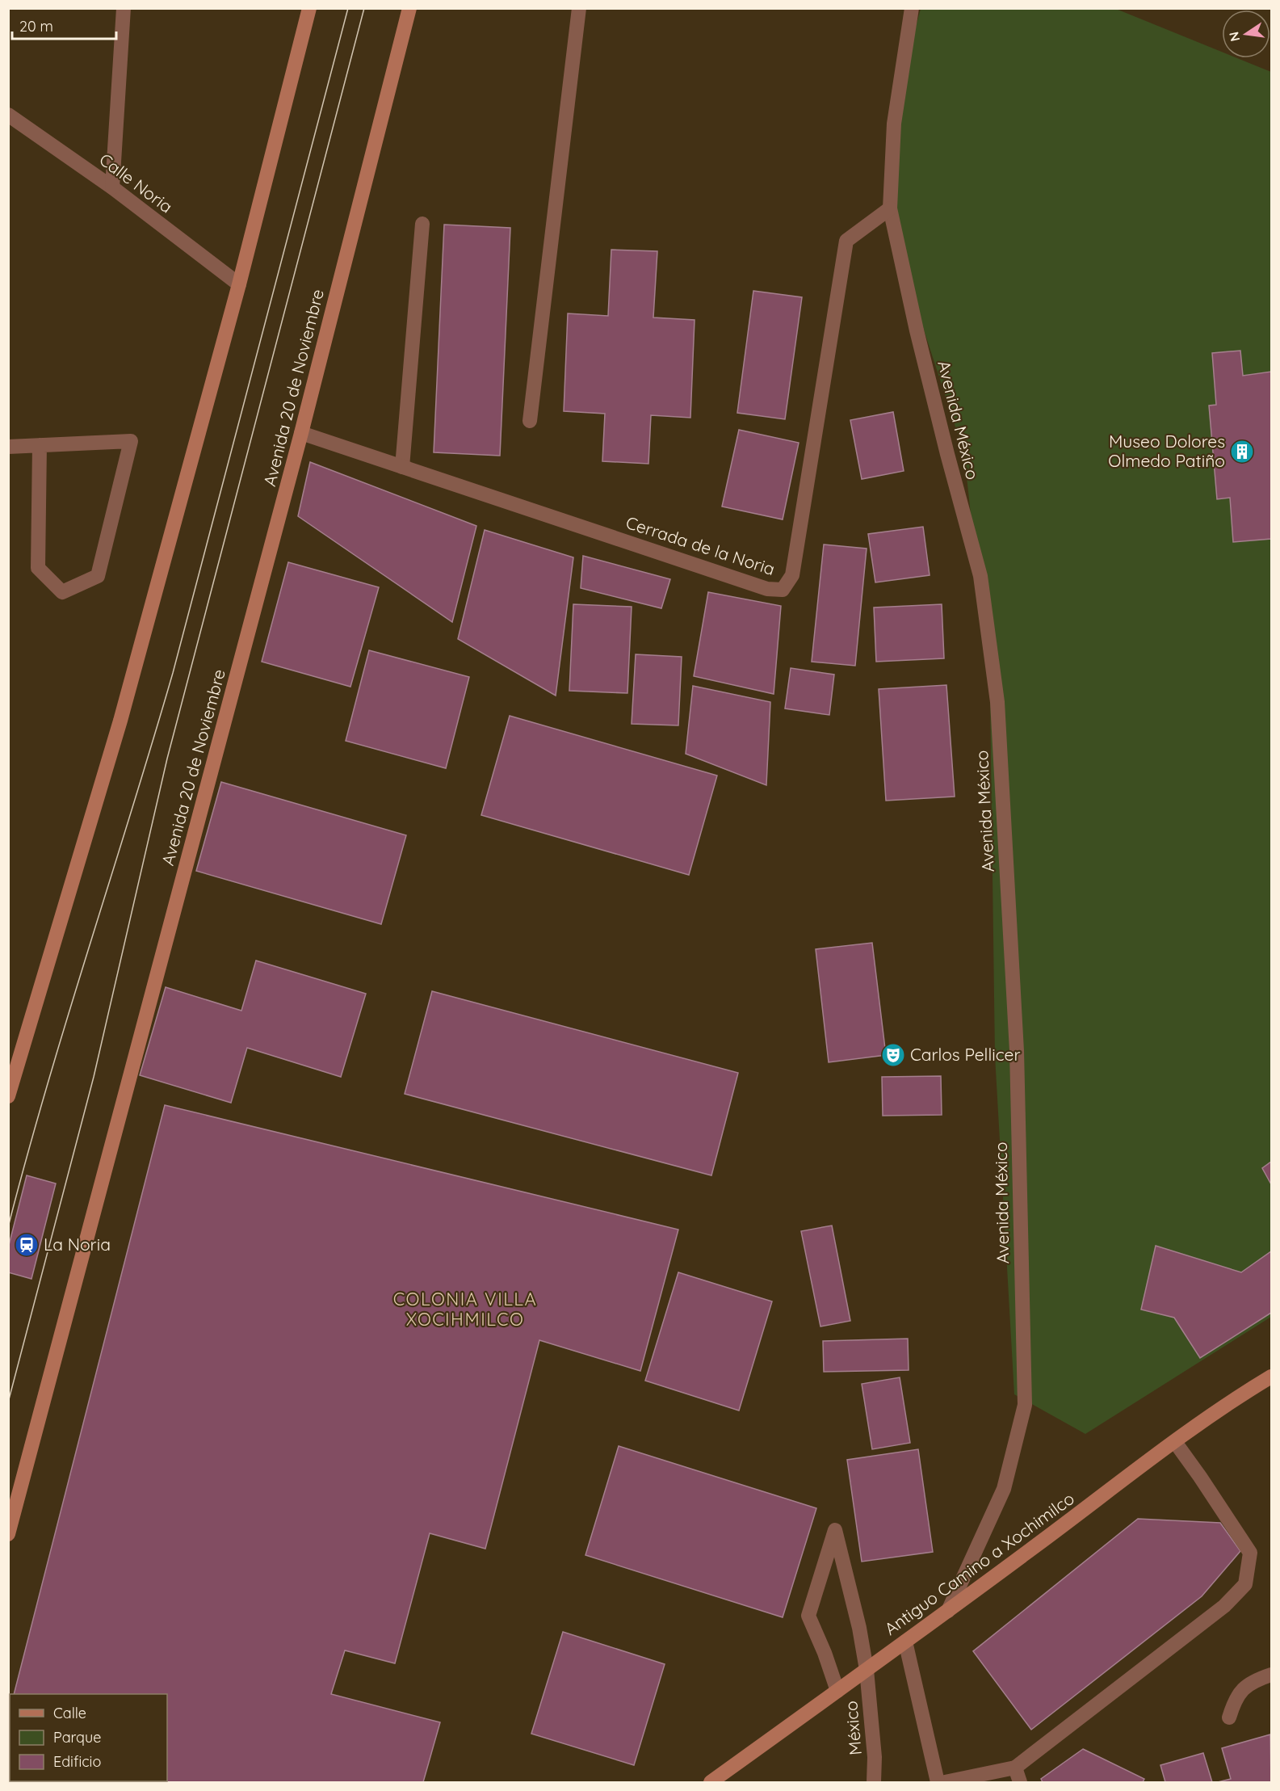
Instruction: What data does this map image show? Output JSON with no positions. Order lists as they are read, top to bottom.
{
  "streets": {
    "main road": ["Avenida 20 de Noviembre", "Antiguo Camino a Xochimilco"],
    "street": [
      "Calle Noria",
      "Avenida México",
      "Cerrada de la Noria",
      "México"
    ]
  },
  "crossings": [
    ["Avenida 20 de Noviembre", "Cerrada de la Noria"],
    ["Avenida México", "Cerrada de la Noria"],
    ["Avenida México", "Antiguo Camino a Xochimilco"],
    ["Antiguo Camino a Xochimilco", "México"]
  ],
  "districts": ["COLONIA VILLA XOCIHMILCO"],
  "places": {
    "building": ["Museo Dolores Olmedo Patiño"],
    "theatre": ["Carlos Pellicer"],
    "station": ["La Noria"]
  },
  "legend": ["Calle", "Parque", "Edificio"],
  "scale_bar": "20 m",
  "north": "left"
}
